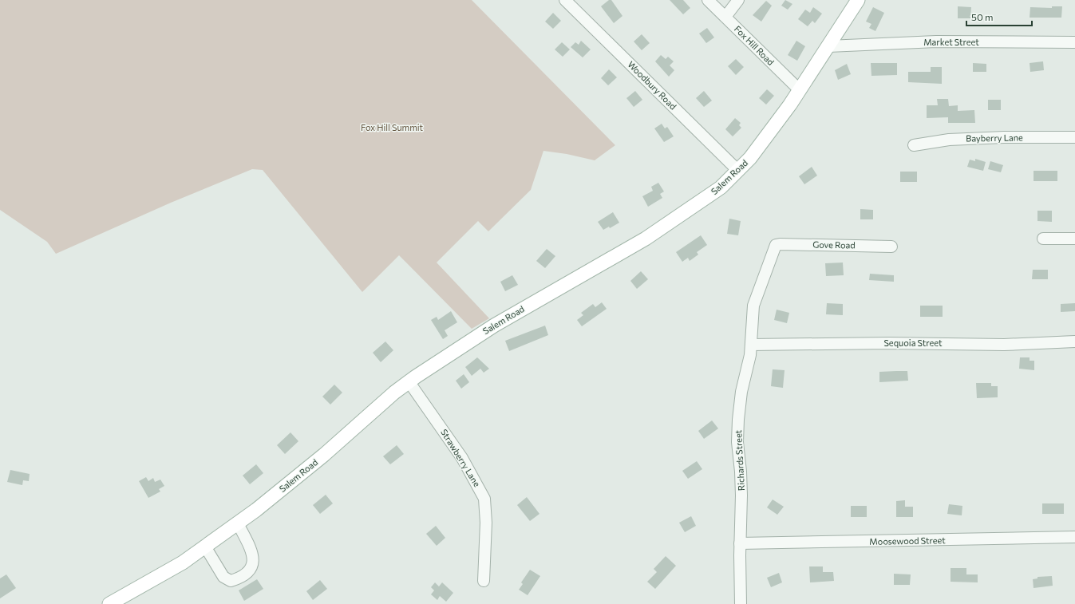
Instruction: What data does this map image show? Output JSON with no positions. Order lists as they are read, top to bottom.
{
  "streets": {
    "main road": ["Salem Road"],
    "street": [
      "Market Street",
      "Fox Hill Road",
      "Woodbury Road",
      "Bayberry Lane",
      "Gove Road",
      "Sequoia Street",
      "Strawberry Lane",
      "Richards Street",
      "Moosewood Street"
    ]
  },
  "crossings": [
    ["Market Street", "Salem Road"],
    ["Fox Hill Road", "Salem Road"],
    ["Woodbury Road", "Salem Road"],
    ["Salem Road", "Strawberry Lane"],
    ["Gove Road", "Richards Street"],
    ["Sequoia Street", "Richards Street"],
    ["Richards Street", "Moosewood Street"]
  ],
  "parks": ["Fox Hill Summit"],
  "scale_bar": "50 m"
}
